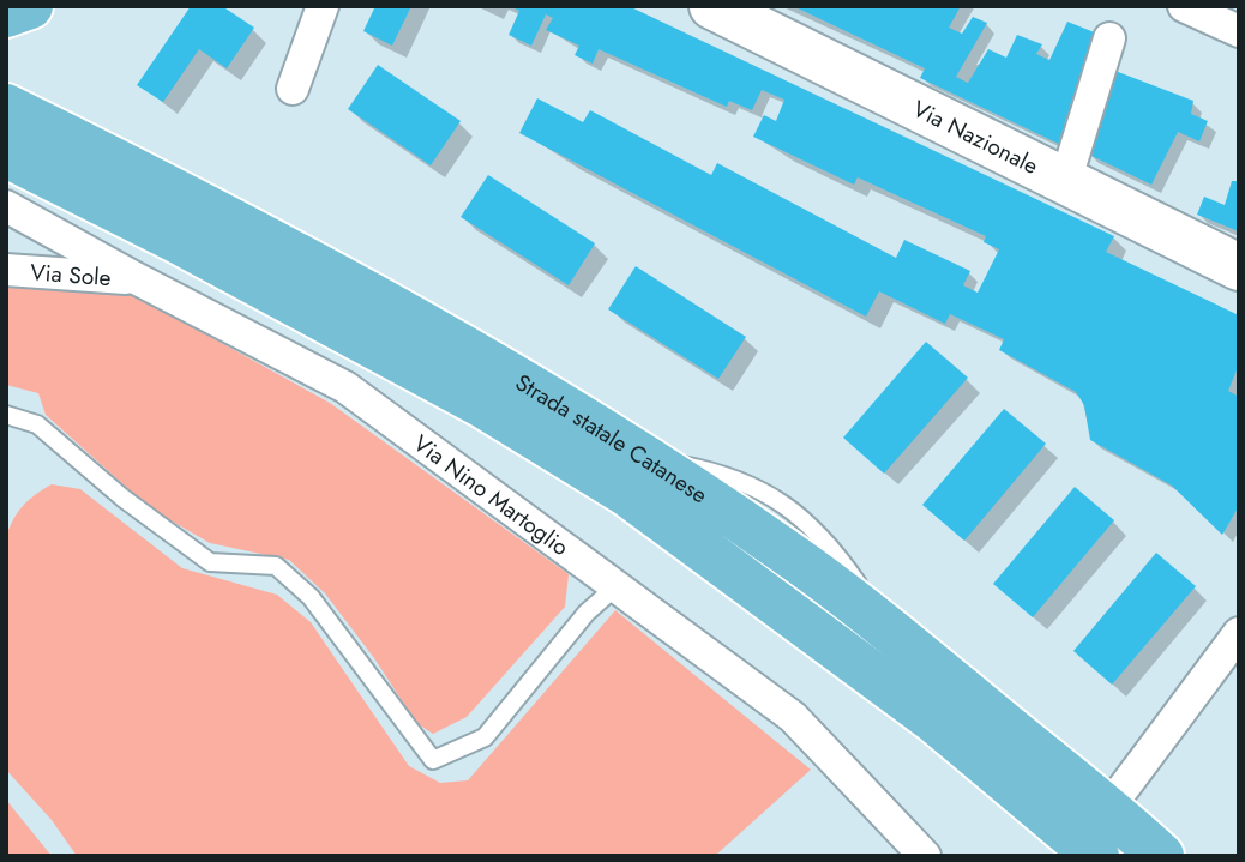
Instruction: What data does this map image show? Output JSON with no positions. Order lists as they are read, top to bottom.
{
  "streets": {
    "main road": ["Strada statale Catanese"],
    "street": ["Via Nazionale", "Via Sole", "Via Nino Martoglio"]
  },
  "crossings": [
    ["Via Sole", "Via Nino Martoglio"]
  ]
}
